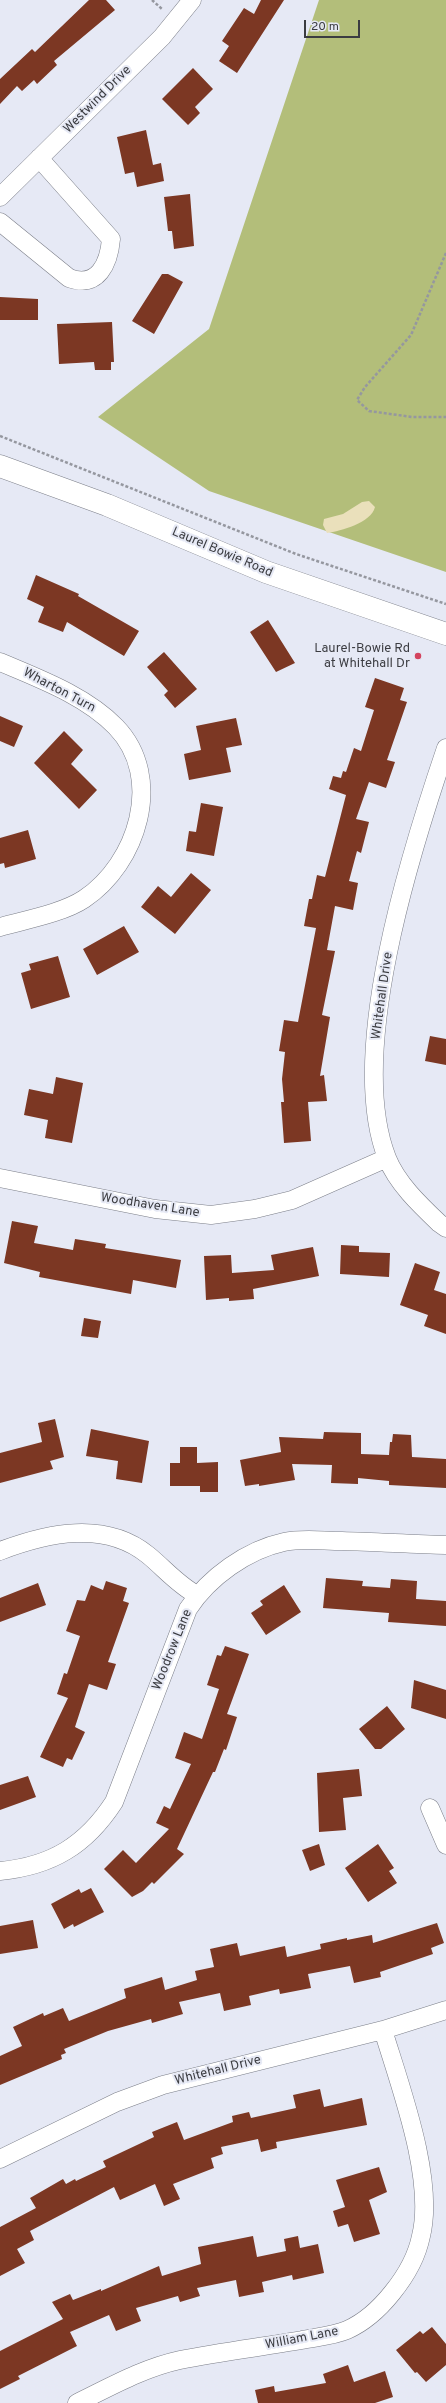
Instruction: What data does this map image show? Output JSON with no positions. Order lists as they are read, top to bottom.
{
  "streets": {
    "main road": ["Laurel Bowie Road"],
    "street": [
      "Westwind Drive",
      "Wharton Turn",
      "Whitehall Drive",
      "Woodhaven Lane",
      "Woodrow Lane",
      "William Lane"
    ]
  },
  "crossings": [
    ["Whitehall Drive", "Woodhaven Lane"],
    ["Whitehall Drive", "William Lane"]
  ],
  "places": ["Laurel-Bowie Rd at Whitehall Dr"],
  "scale_bar": "20 m"
}
